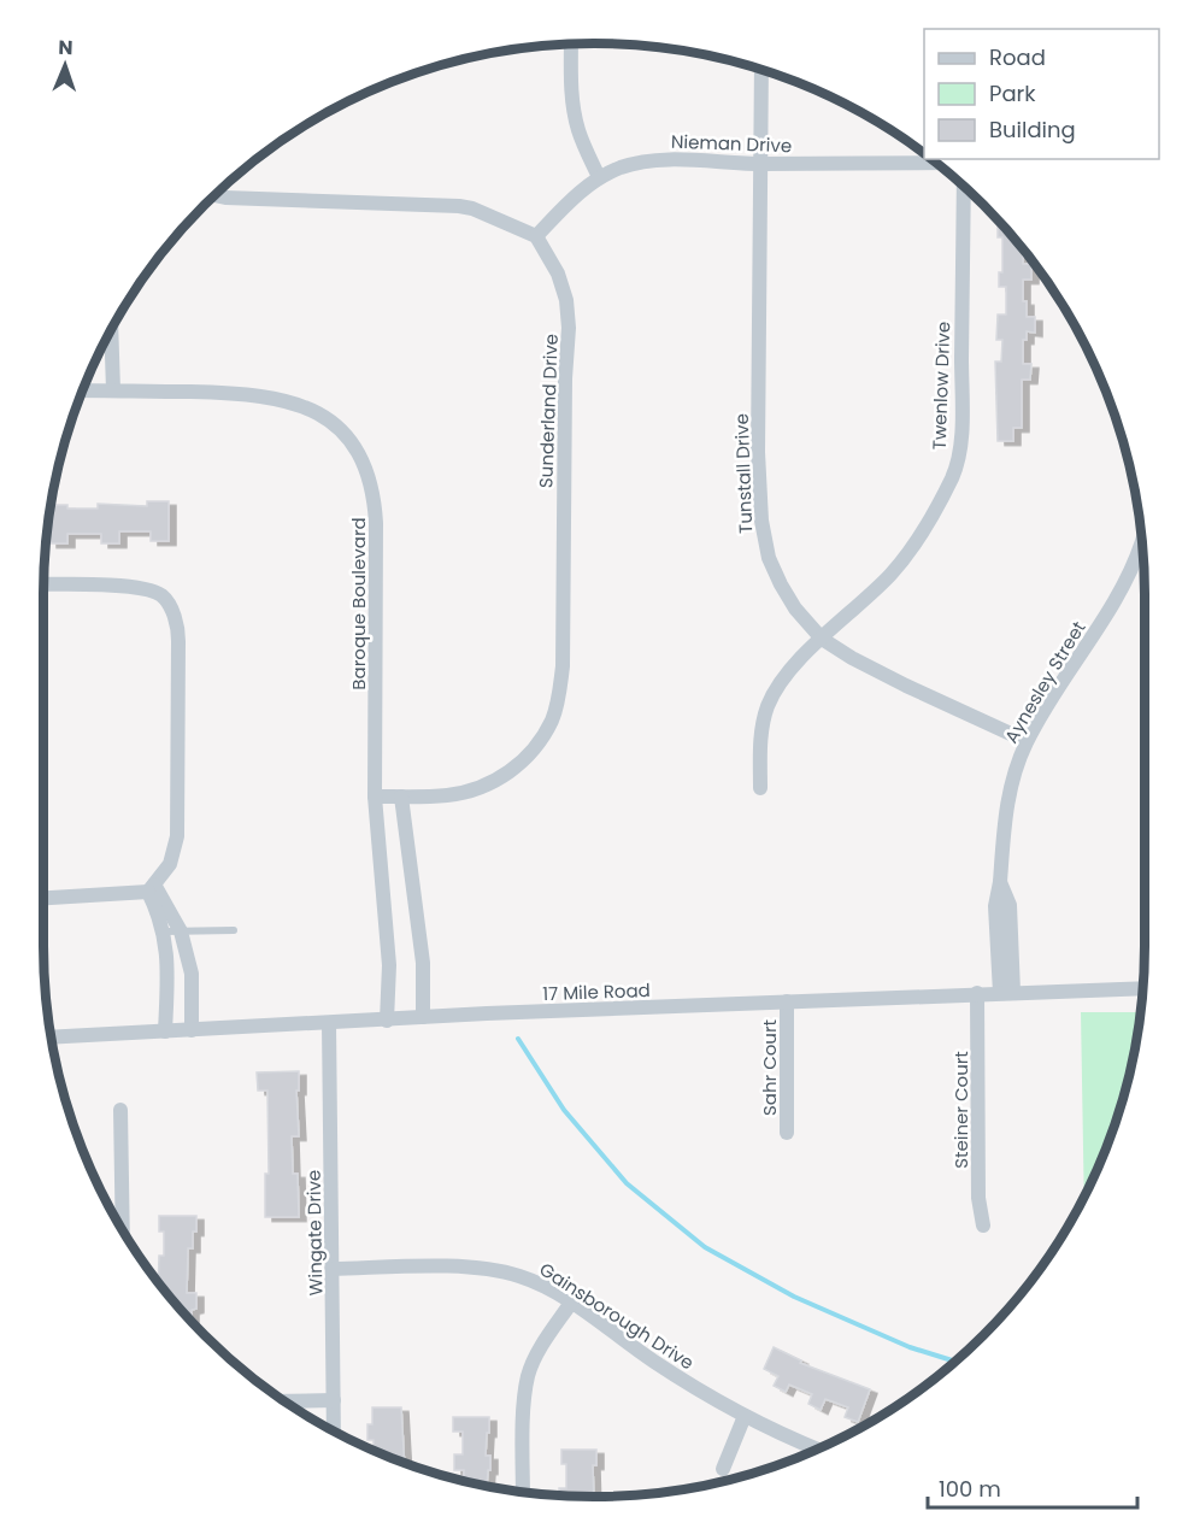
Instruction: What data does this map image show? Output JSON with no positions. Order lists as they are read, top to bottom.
{
  "streets": {
    "street": [
      "Nieman Drive",
      "Twenlow Drive",
      "Sunderland Drive",
      "Tunstall Drive",
      "Baroque Boulevard",
      "Aynesley Street",
      "17 Mile Road",
      "Sahr Court",
      "Steiner Court",
      "Wingate Drive",
      "Gainsborough Drive"
    ]
  },
  "crossings": [
    ["Nieman Drive", "Sunderland Drive"],
    ["Nieman Drive", "Tunstall Drive"],
    ["Twenlow Drive", "Tunstall Drive"],
    ["Sunderland Drive", "Baroque Boulevard"],
    ["Tunstall Drive", "Aynesley Street"],
    ["Baroque Boulevard", "17 Mile Road"],
    ["Aynesley Street", "17 Mile Road"],
    ["17 Mile Road", "Sahr Court"],
    ["17 Mile Road", "Steiner Court"],
    ["17 Mile Road", "Wingate Drive"],
    ["Wingate Drive", "Gainsborough Drive"]
  ],
  "legend": ["Road", "Park", "Building"],
  "scale_bar": "100 m",
  "north": "top"
}
